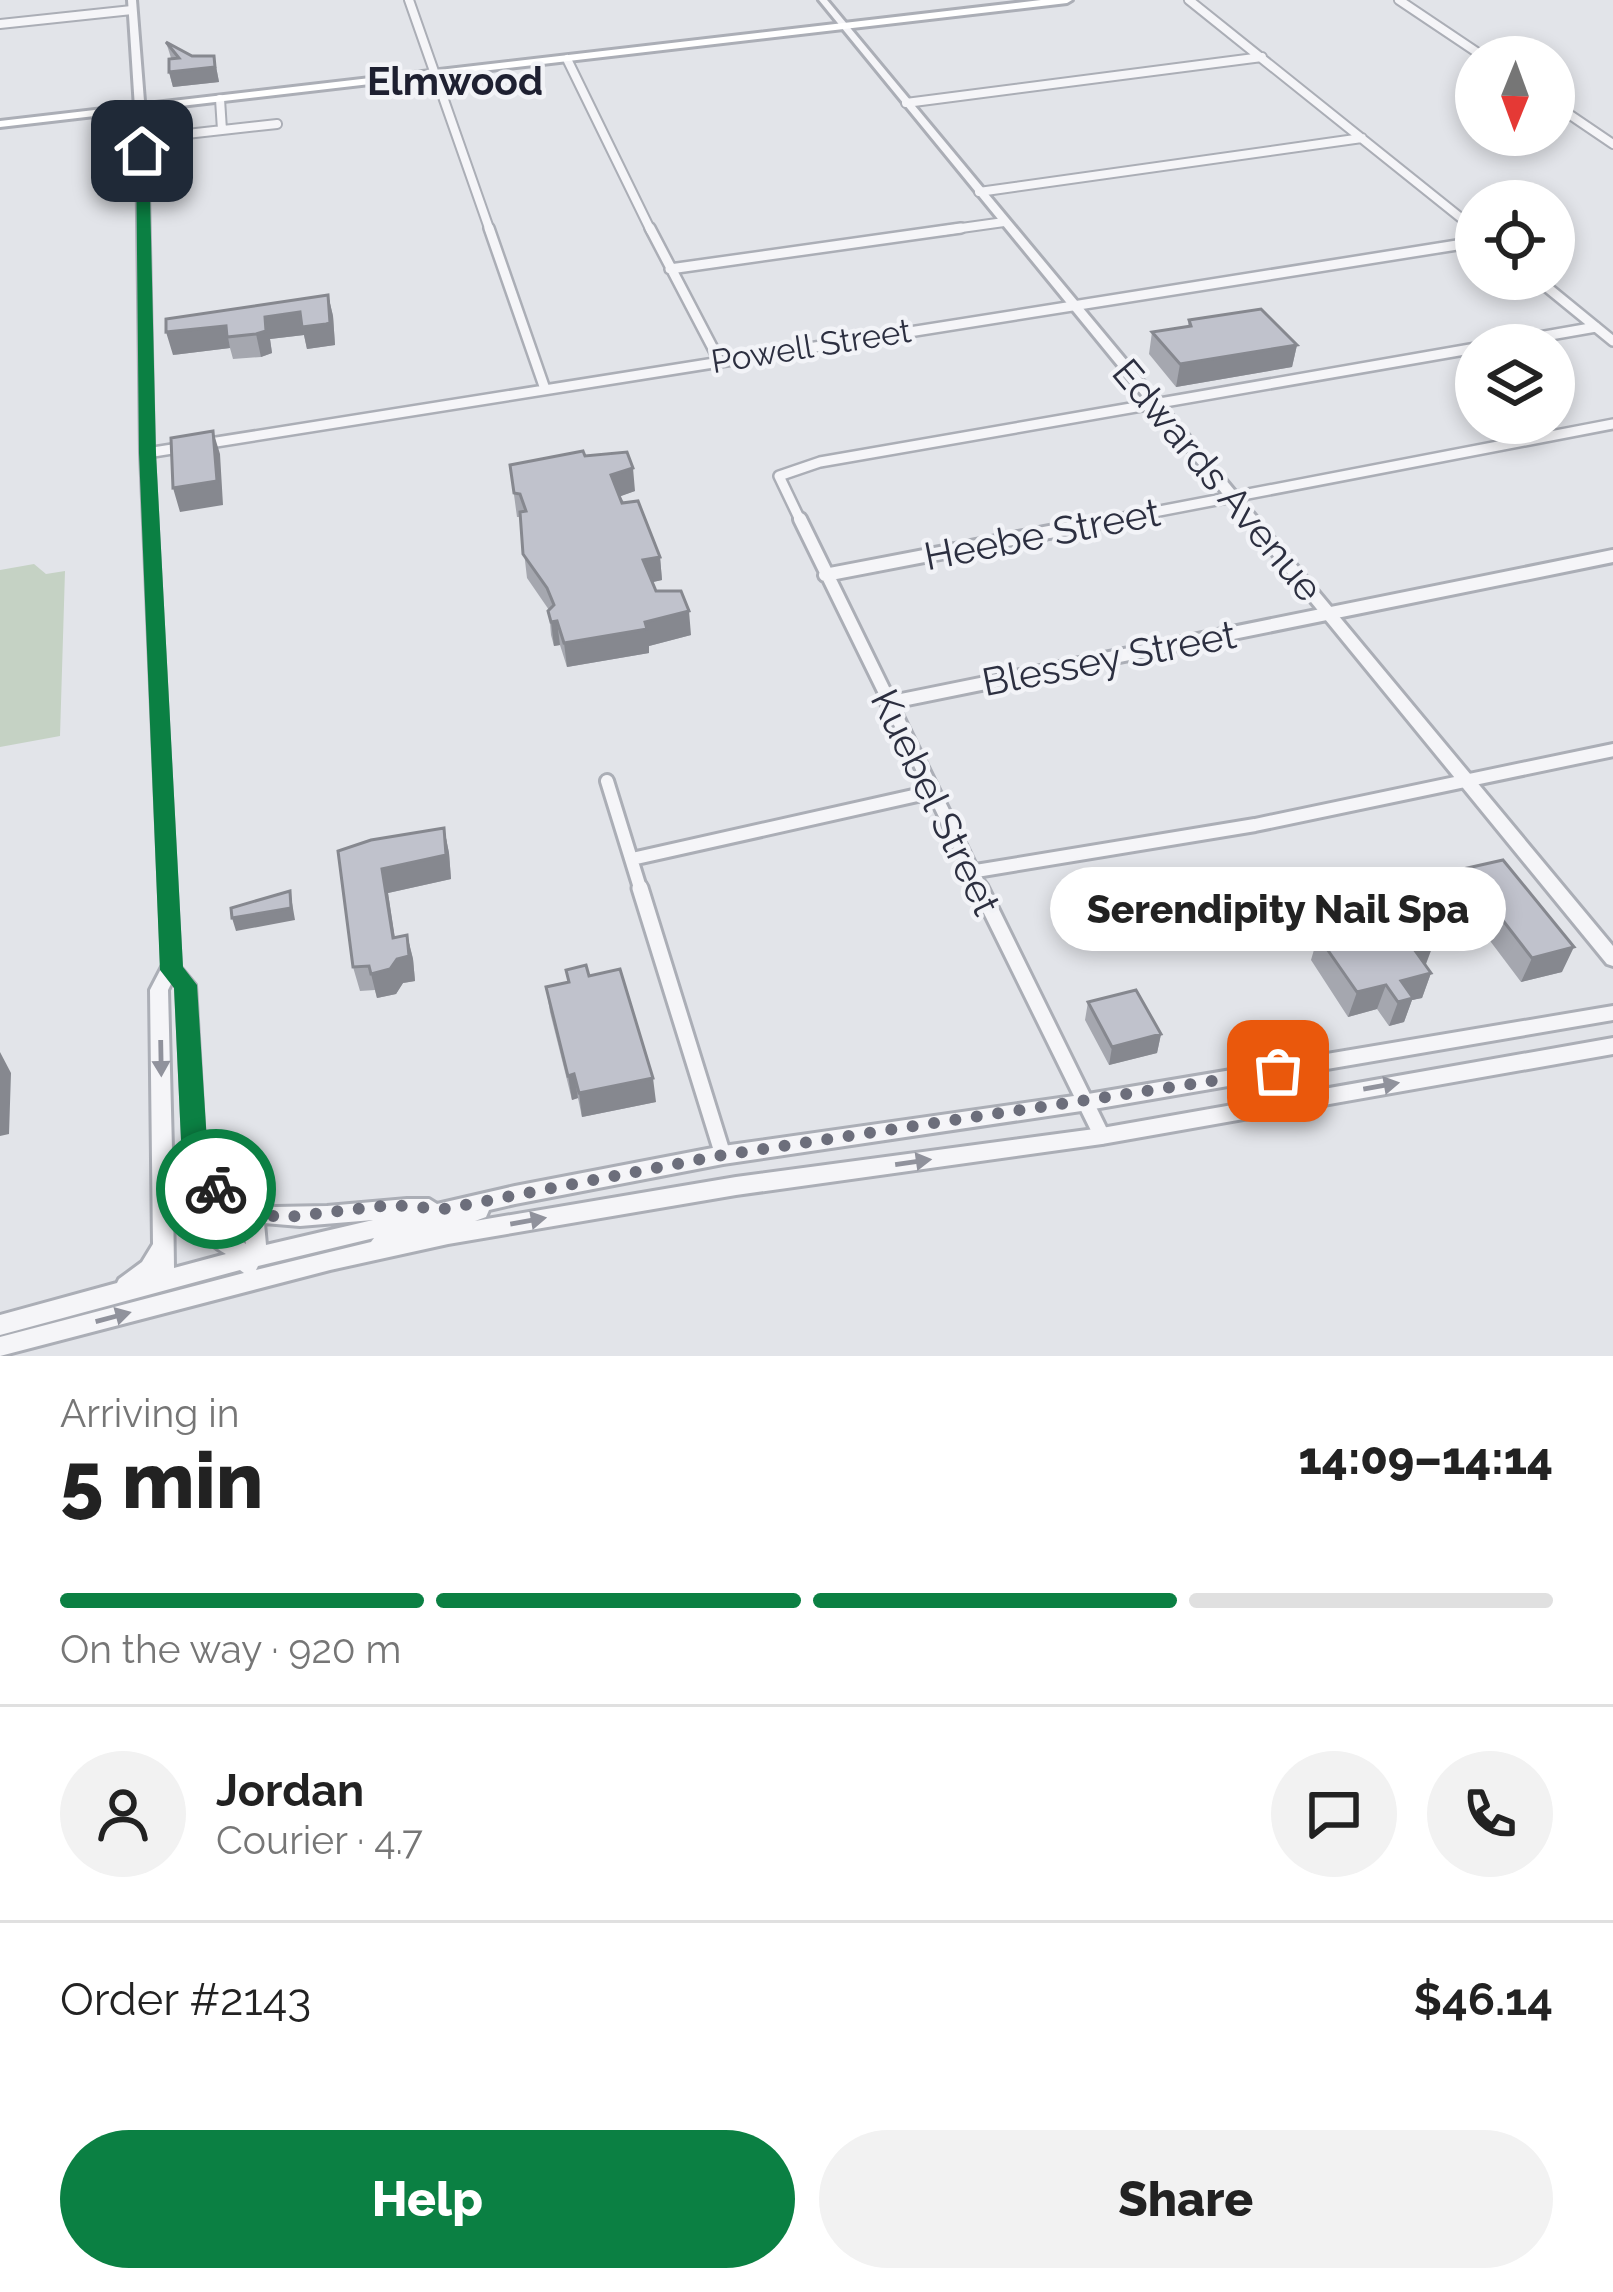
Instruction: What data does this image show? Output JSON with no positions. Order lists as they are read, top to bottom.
{
  "streets": {
    "street": [
      "Powell Street",
      "Edwards Avenue",
      "Heebe Street",
      "Blessey Street",
      "Kuebel Street"
    ]
  },
  "crossings": [
    ["Powell Street", "Edwards Avenue"],
    ["Edwards Avenue", "Heebe Street"],
    ["Edwards Avenue", "Blessey Street"],
    ["Edwards Avenue", "Kuebel Street"],
    ["Heebe Street", "Kuebel Street"],
    ["Blessey Street", "Kuebel Street"]
  ],
  "districts": ["Elmwood"],
  "places": ["Serendipity Nail Spa"],
  "north": "bottom",
  "page": {
    "bubble": "Serendipity Nail Spa",
    "heading": ["5 min", "Arriving in", "14:09–14:14"],
    "panel": [
      "Jordan",
      "Courier · 4.7",
      "Order #2143",
      "$46.14"
    ],
    "bar": "On the way · 920 m",
    "buttons": ["Help", "Share"]
  }
}
